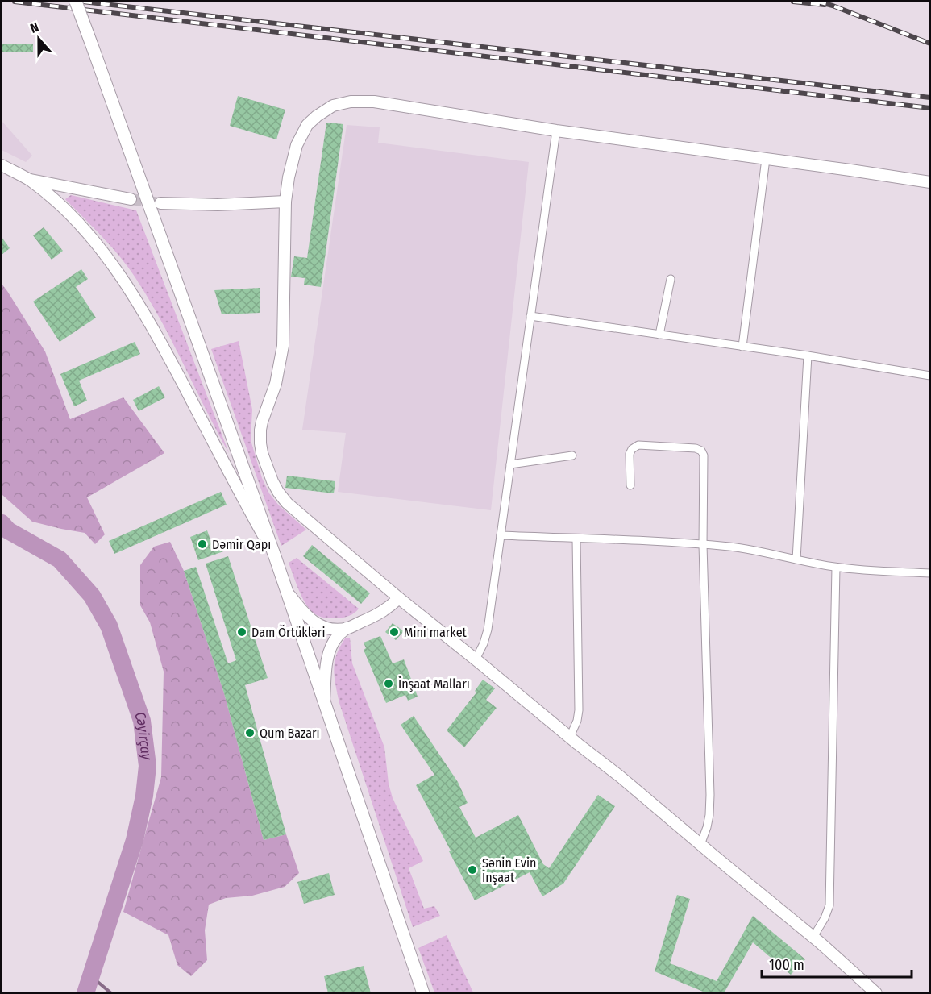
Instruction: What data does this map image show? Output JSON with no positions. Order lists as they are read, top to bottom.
{
  "water": ["Cəyirçay"],
  "places": [
    "Dəmir Qapı",
    "Dam Örtükləri",
    "Mini market",
    "İnşaat Malları",
    "Qum Bazarı",
    "Sənin Evin İnşaat"
  ],
  "scale_bar": "100 m",
  "north": "top"
}
